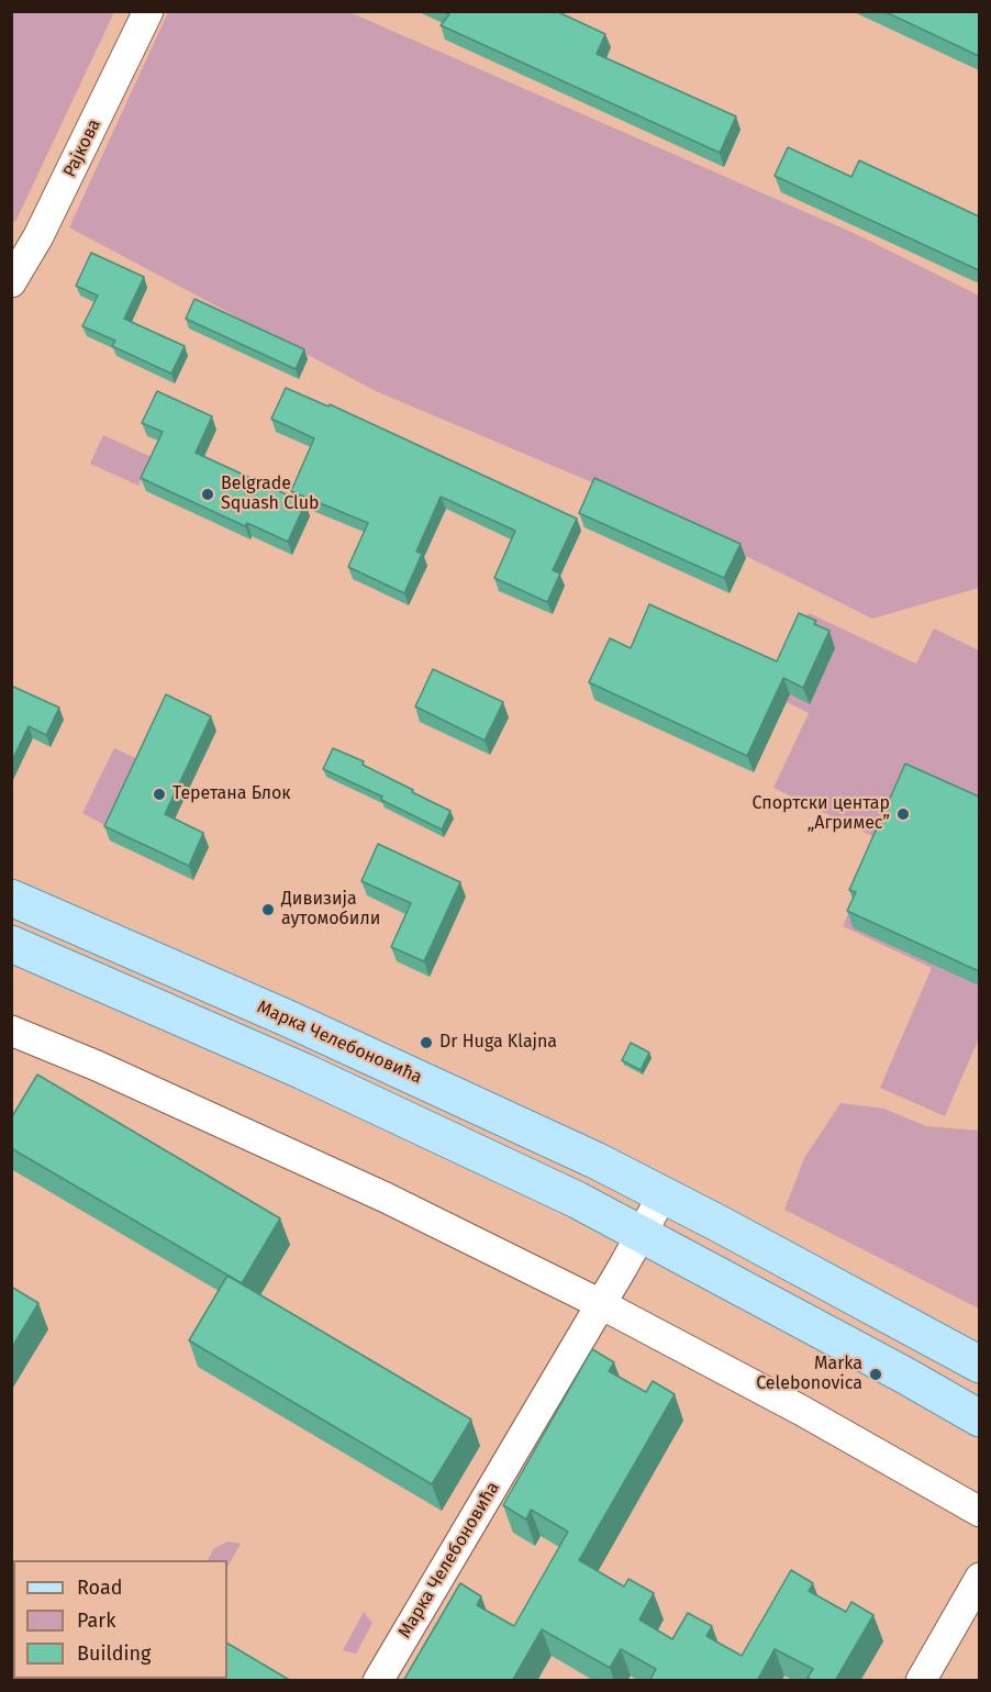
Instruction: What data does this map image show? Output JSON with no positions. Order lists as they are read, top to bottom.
{
  "streets": {
    "main road": ["Марка Челебоновића"],
    "street": ["Рајкова"]
  },
  "places": [
    "Belgrade Squash Club",
    "Теретана Блок",
    "Спортски центар „Агримес”",
    "Дивизија аутомобили",
    "Dr Huga Klajna",
    "Marka Celebonovica"
  ],
  "legend": ["Road", "Park", "Building"]
}
